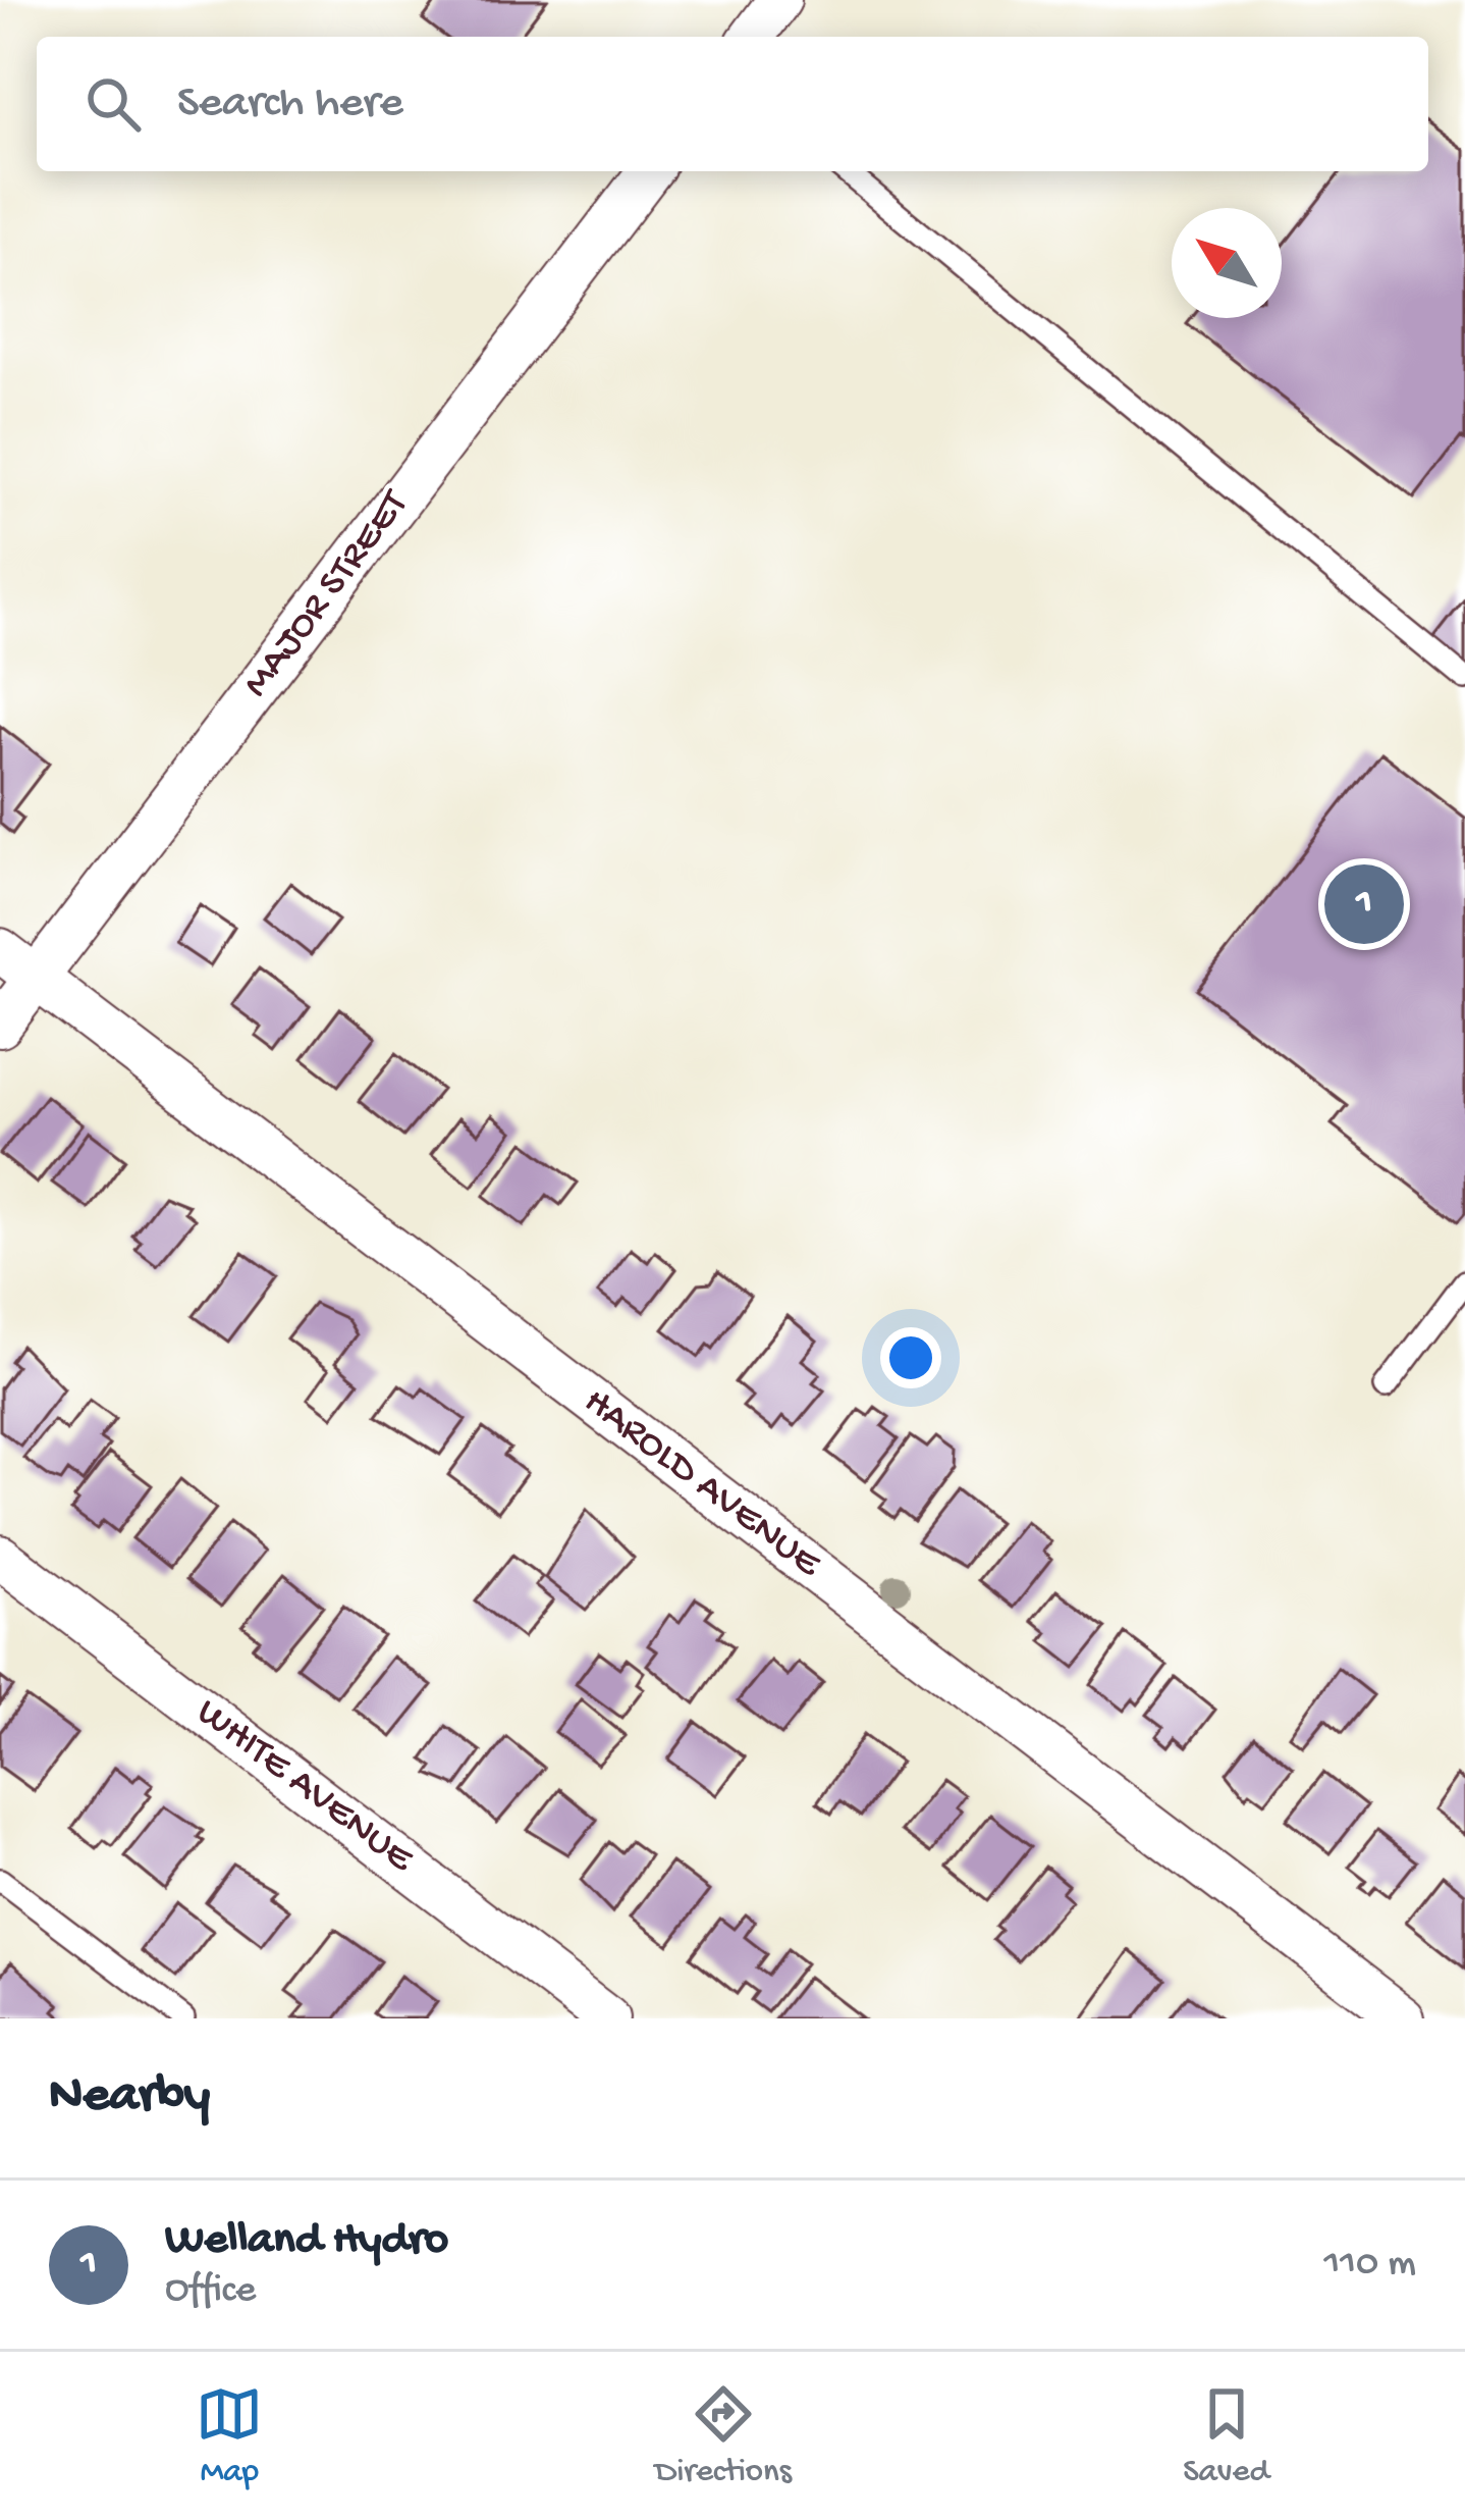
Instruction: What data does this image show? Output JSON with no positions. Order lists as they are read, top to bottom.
{
  "streets": {
    "street": ["MAJOR STREET", "HAROLD AVENUE", "WHITE AVENUE"]
  },
  "crossings": [
    ["MAJOR STREET", "HAROLD AVENUE"]
  ],
  "north": "top left",
  "page": {
    "search": "Search here",
    "pins": "1",
    "heading": "Nearby",
    "list": [
      {
        "mark": "1",
        "name": "Welland Hydro",
        "note": "Office",
        "value": "110 m"
      }
    ],
    "nav": ["Map", "Directions", "Saved"]
  }
}
